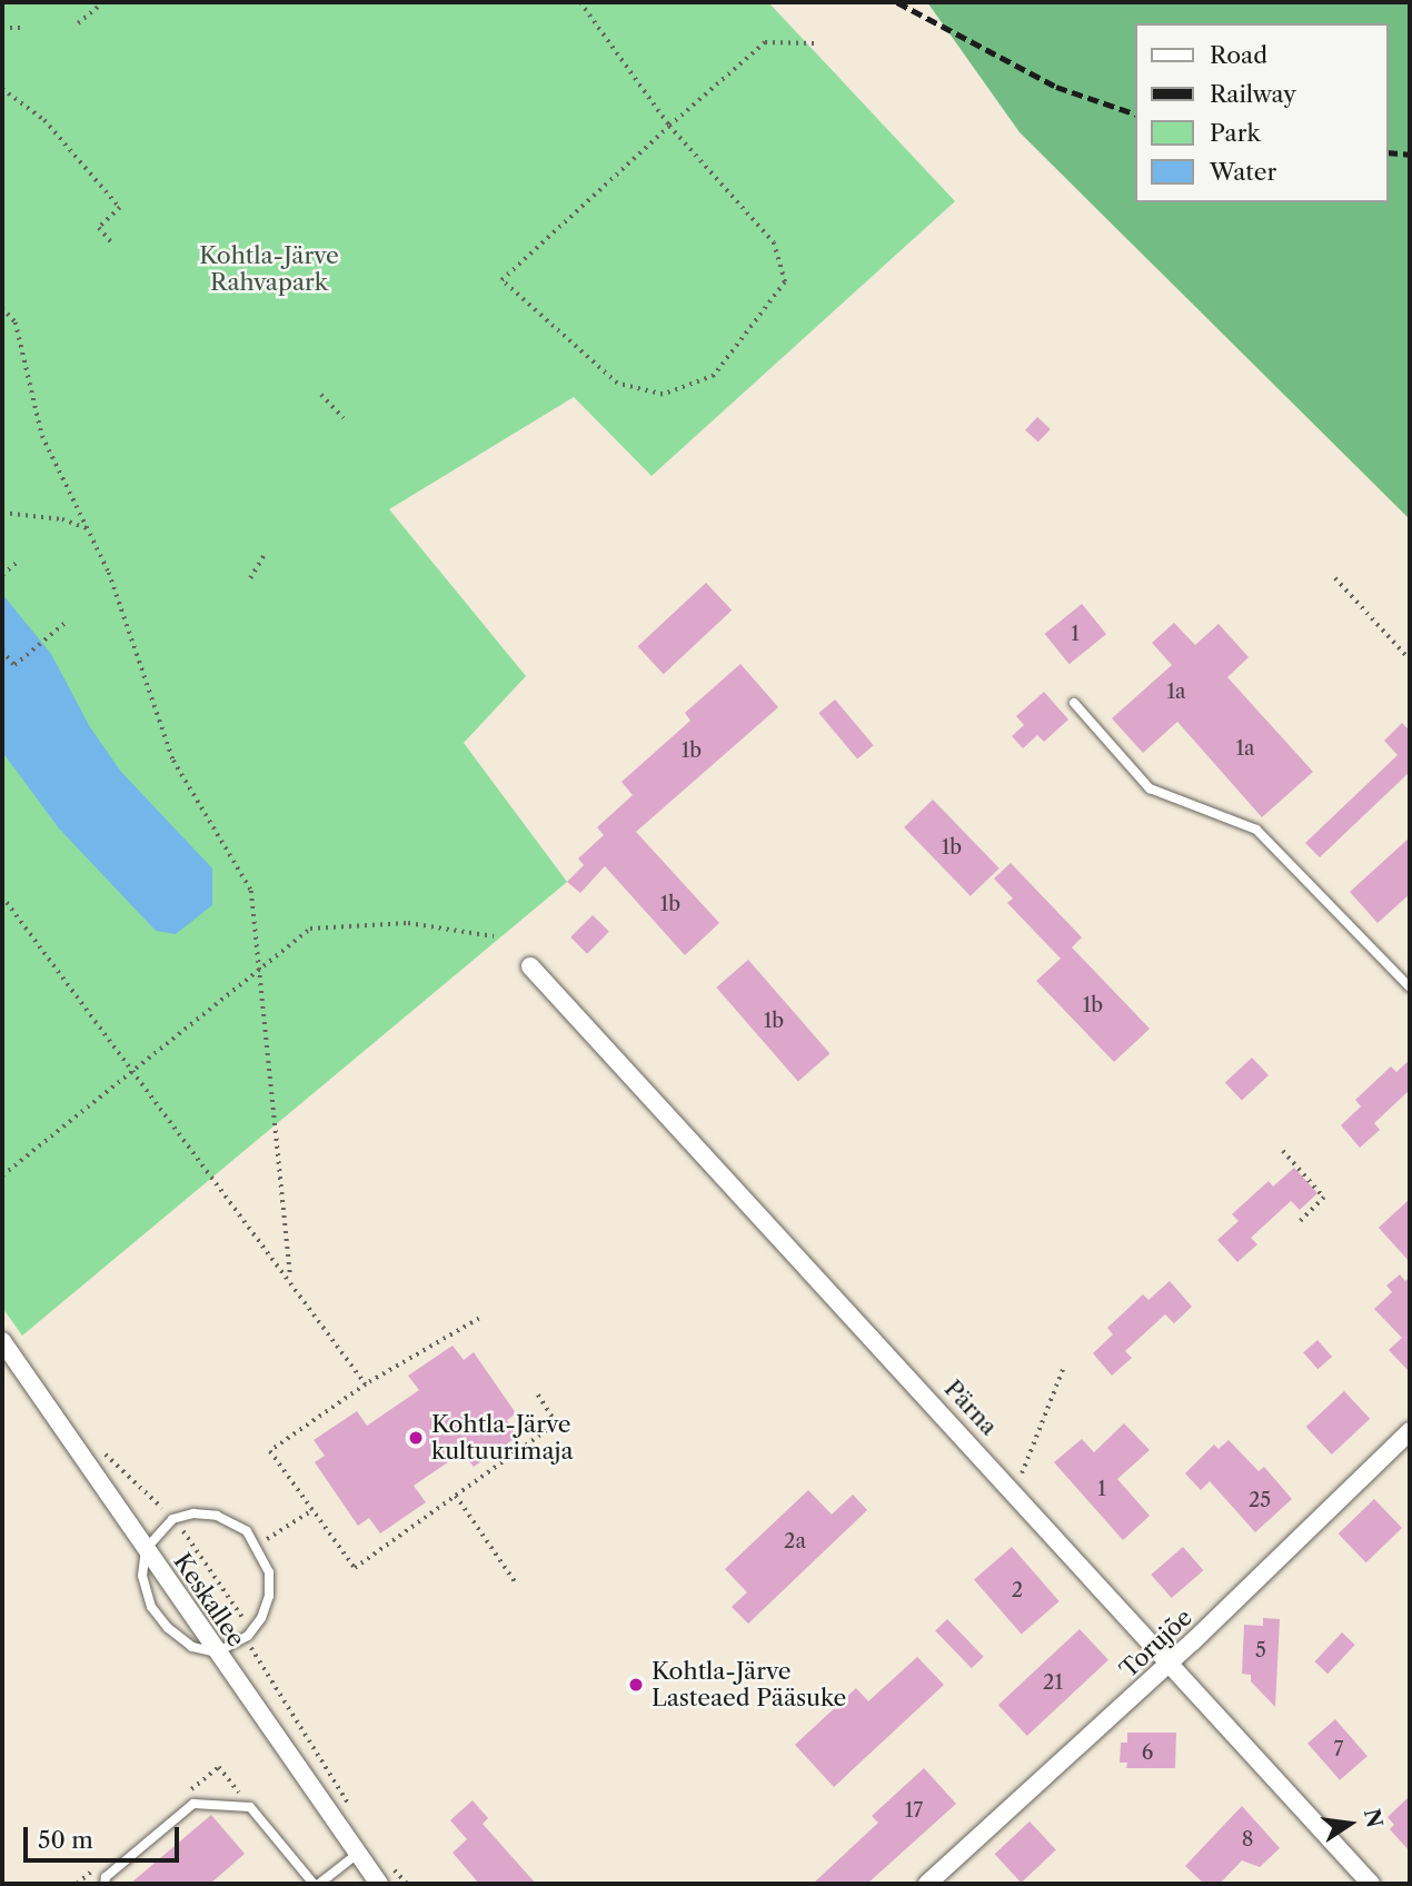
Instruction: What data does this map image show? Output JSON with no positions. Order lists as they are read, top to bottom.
{
  "streets": {
    "street": ["Pärna", "Keskallee", "Torujõe"]
  },
  "crossings": [
    ["Pärna", "Torujõe"]
  ],
  "parks": ["Kohtla-Järve Rahvapark"],
  "places": ["Kohtla-Järve kultuurimaja", "Kohtla-Järve Lasteaed Pääsuke"],
  "house_numbers": [
    "1",
    "1a",
    "1a",
    "1b",
    "1b",
    "1b",
    "1b",
    "1b",
    "1",
    "25",
    "2a",
    "2",
    "5",
    "21",
    "7",
    "6",
    "17",
    "8"
  ],
  "legend": [
    "Road",
    "Railway",
    "Park",
    "Water"
  ],
  "scale_bar": "50 m",
  "north": "right"
}
